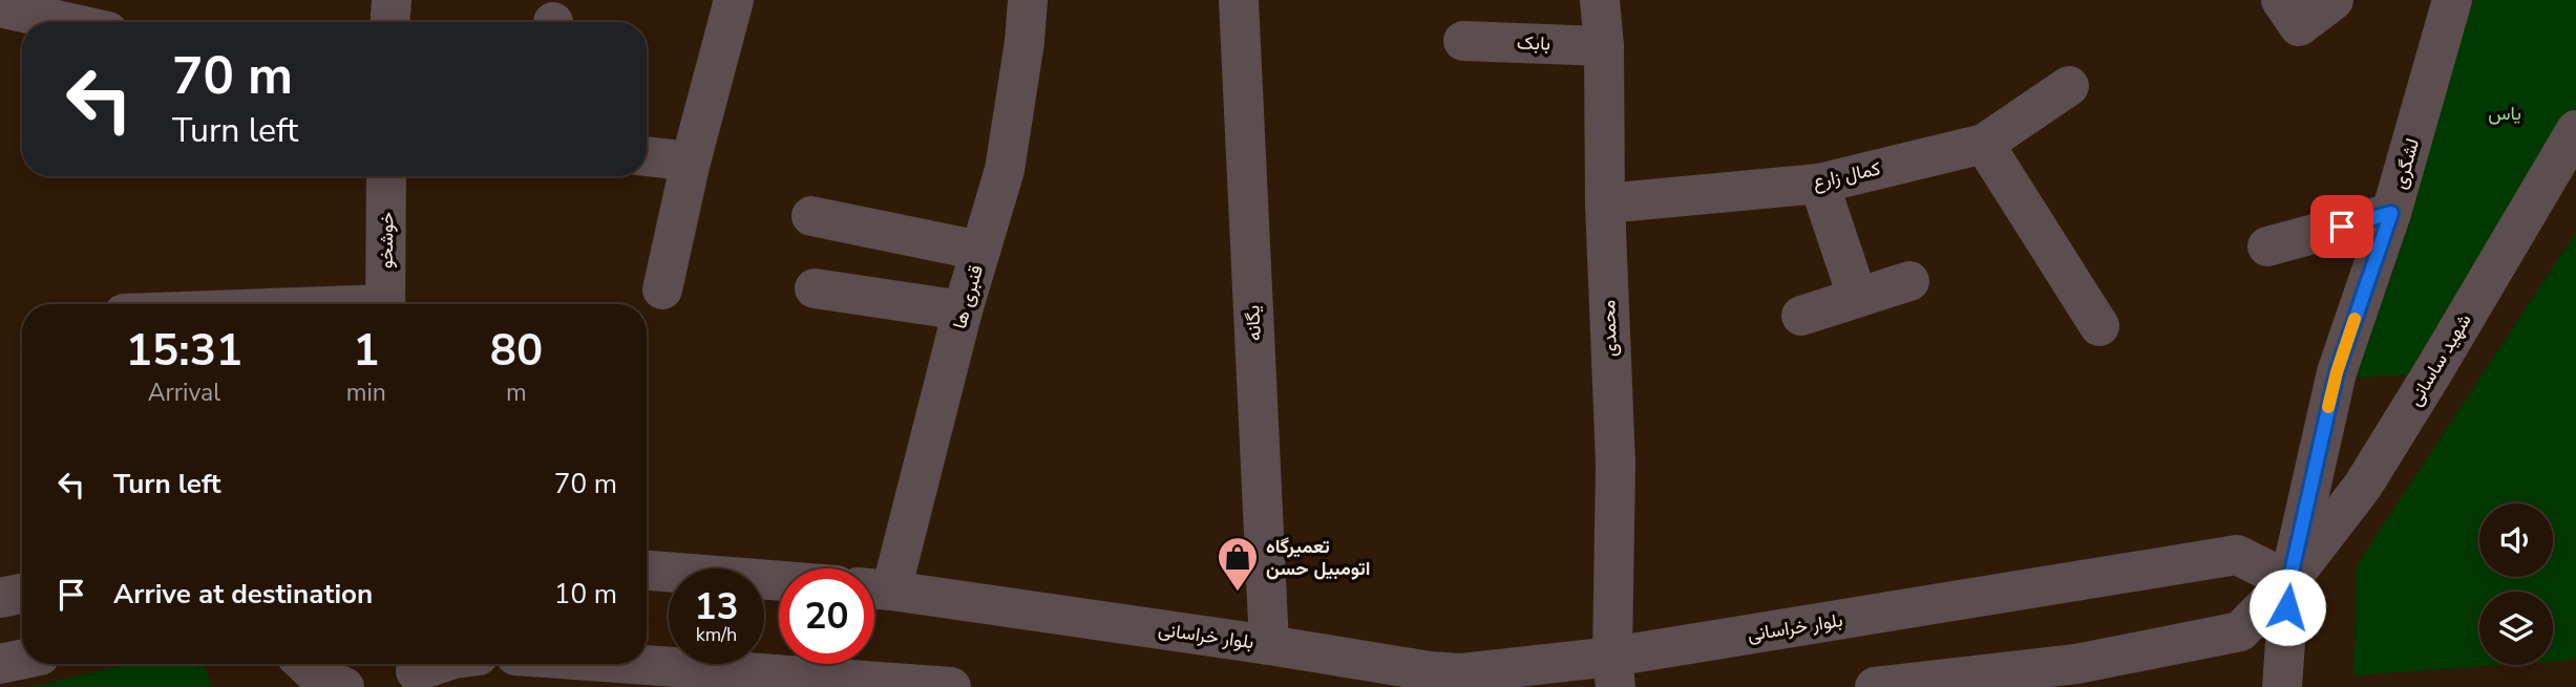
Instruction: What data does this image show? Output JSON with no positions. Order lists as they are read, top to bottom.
{
  "streets": {
    "street": [
      "بابک",
      "لشگری",
      "کمال زارع",
      "خوشخو",
      "قنبری ها",
      "یگانه",
      "محمدی",
      "شهید ساسانی",
      "بلوار خراسانی"
    ]
  },
  "crossings": [
    ["بابک", "محمدی"],
    ["لشگری", "شهید ساسانی"],
    ["لشگری", "بلوار خراسانی"],
    ["کمال زارع", "محمدی"],
    ["قنبری ها", "بلوار خراسانی"],
    ["یگانه", "بلوار خراسانی"],
    ["محمدی", "بلوار خراسانی"],
    ["شهید ساسانی", "بلوار خراسانی"]
  ],
  "parks": ["یاس"],
  "places": {
    "shop": ["تعمیرگاه اتومبیل حسن"]
  },
  "page": {
    "turn": ["70 m", "Turn left"],
    "eta": [
      "15:31",
      "Arrival",
      "1",
      "min",
      "80",
      "m"
    ],
    "list": [
      {
        "name": "Turn left",
        "value": "70 m"
      },
      {
        "name": "Arrive at destination",
        "value": "10 m"
      }
    ],
    "speed": "13 km/h",
    "limit": "20"
  }
}
